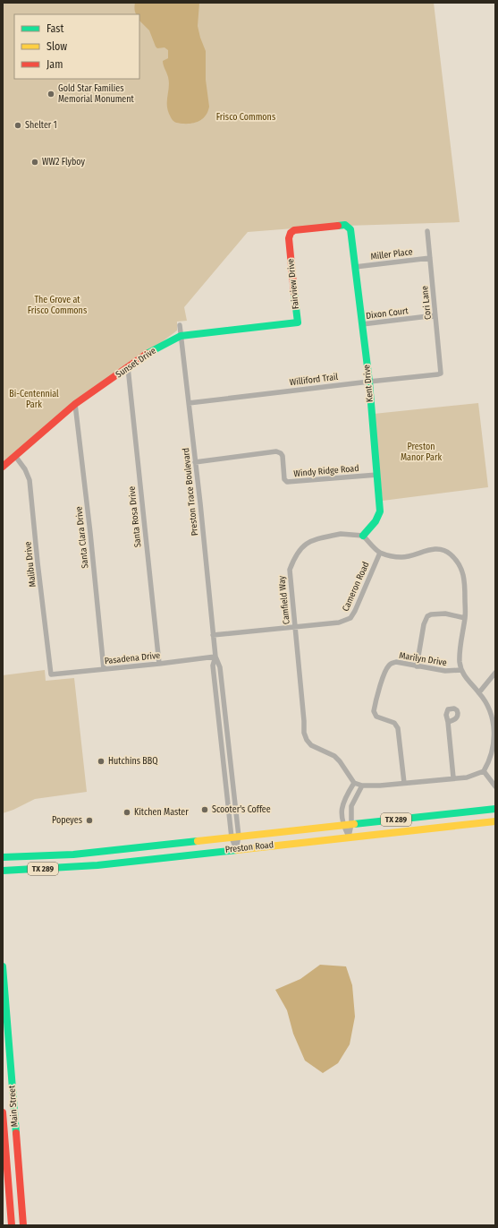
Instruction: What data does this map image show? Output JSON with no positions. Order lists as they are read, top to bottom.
{
  "streets": {
    "main road": [
      "Fairview Drive",
      "Sunset Drive",
      "Kent Drive",
      "TX 289",
      "Preston Road",
      "Main Street"
    ],
    "street": [
      "Miller Place",
      "Cori Lane",
      "Dixon Court",
      "Williford Trail",
      "Windy Ridge Road",
      "Preston Trace Boulevard",
      "Santa Rosa Drive",
      "Santa Clara Drive",
      "Malibu Drive",
      "Cameron Road",
      "Camfield Way",
      "Pasadena Drive",
      "Marilyn Drive"
    ]
  },
  "crossings": [
    ["Miller Place", "Cori Lane"],
    ["Miller Place", "Kent Drive"],
    ["Fairview Drive", "Sunset Drive"],
    ["Fairview Drive", "Kent Drive"],
    ["Cori Lane", "Dixon Court"],
    ["Cori Lane", "Williford Trail"],
    ["Dixon Court", "Kent Drive"],
    ["Sunset Drive", "Preston Trace Boulevard"],
    ["Sunset Drive", "Santa Rosa Drive"],
    ["Sunset Drive", "Santa Clara Drive"],
    ["Sunset Drive", "Malibu Drive"],
    ["Williford Trail", "Kent Drive"],
    ["Williford Trail", "Preston Trace Boulevard"],
    ["Kent Drive", "Windy Ridge Road"],
    ["Kent Drive", "Cameron Road"],
    ["Kent Drive", "Camfield Way"],
    ["Windy Ridge Road", "Preston Trace Boulevard"],
    ["Preston Trace Boulevard", "Cameron Road"],
    ["Preston Trace Boulevard", "Pasadena Drive"],
    ["Preston Trace Boulevard", "Preston Road"],
    ["Santa Rosa Drive", "Pasadena Drive"],
    ["Santa Clara Drive", "Pasadena Drive"],
    ["Malibu Drive", "Pasadena Drive"],
    ["Cameron Road", "Camfield Way"]
  ],
  "parks": [
    "Frisco Commons",
    "The Grove at Frisco Commons",
    "Bi-Centennial Park",
    "Preston Manor Park"
  ],
  "places": [
    "Gold Star Families Memorial Monument",
    "Shelter 1",
    "WW2 Flyboy",
    "Hutchins BBQ",
    "Scooter's Coffee",
    "Kitchen Master",
    "Popeyes"
  ],
  "legend": ["Fast", "Slow", "Jam"]
}
